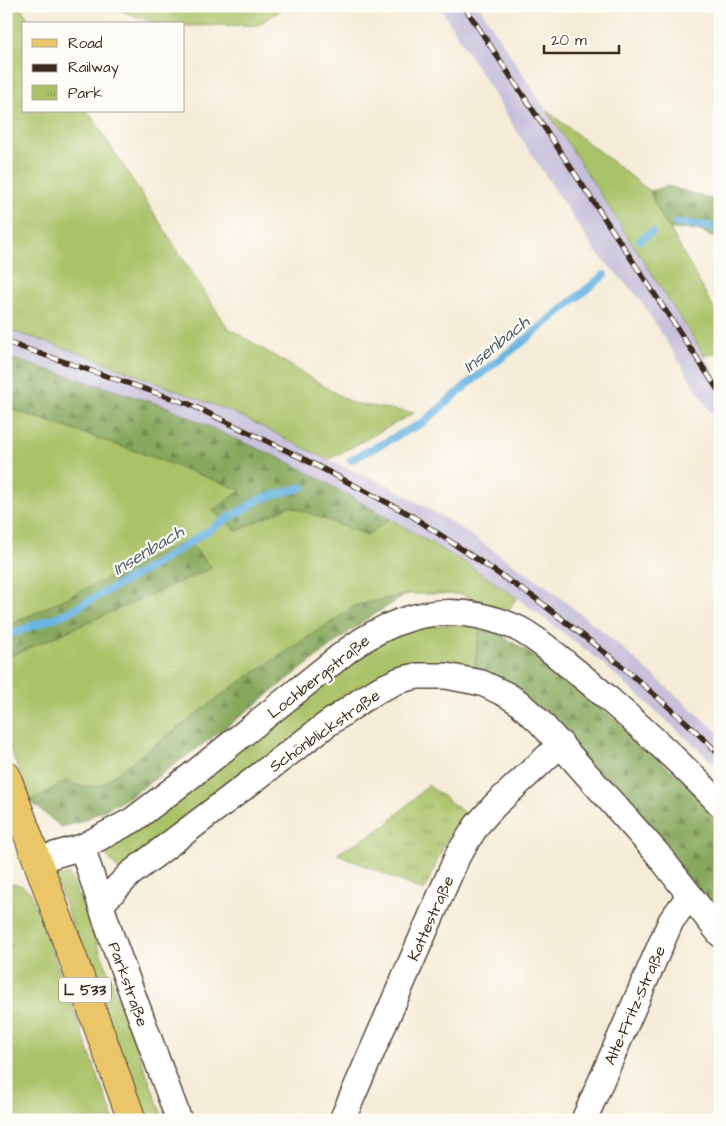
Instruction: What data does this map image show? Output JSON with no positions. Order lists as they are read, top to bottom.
{
  "streets": {
    "main road": ["L 533"],
    "street": [
      "Lochbergstraße",
      "Schönblickstraße",
      "Kattestraße",
      "Parkstraße",
      "Alte-Fritz-Straße"
    ]
  },
  "crossings": [
    ["Lochbergstraße", "Parkstraße"],
    ["Lochbergstraße", "L 533"],
    ["Schönblickstraße", "Kattestraße"],
    ["Schönblickstraße", "Parkstraße"],
    ["Schönblickstraße", "Alte-Fritz-Straße"]
  ],
  "water": ["Insenbach"],
  "legend": ["Road", "Railway", "Park"],
  "scale_bar": "20 m"
}
